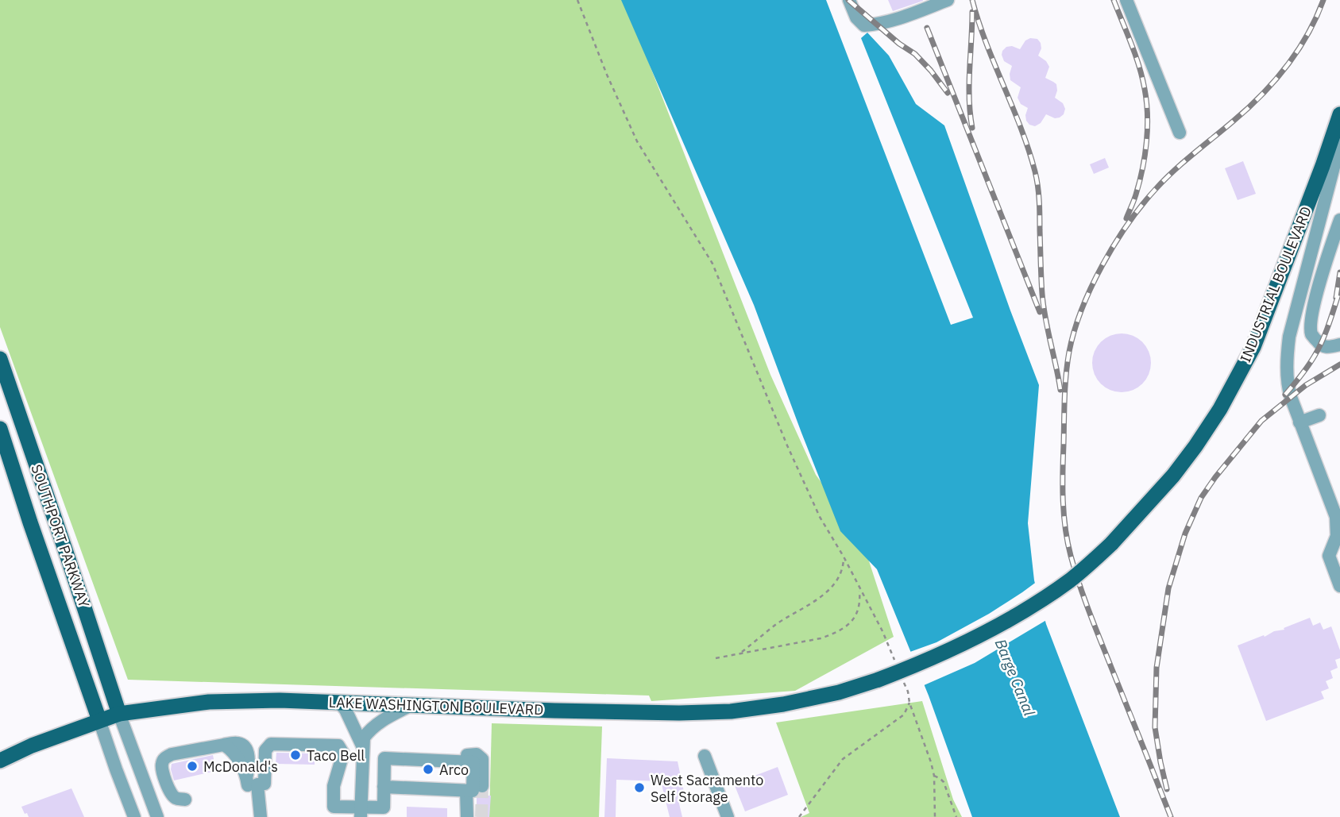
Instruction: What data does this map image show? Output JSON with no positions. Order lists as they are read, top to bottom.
{
  "streets": {
    "main road": ["INDUSTRIAL BOULEVARD", "SOUTHPORT PARKWAY", "LAKE WASHINGTON BOULEVARD"]
  },
  "crossings": [
    ["INDUSTRIAL BOULEVARD", "LAKE WASHINGTON BOULEVARD"],
    ["SOUTHPORT PARKWAY", "LAKE WASHINGTON BOULEVARD"]
  ],
  "water": ["Barge Canal"],
  "places": [
    "Taco Bell",
    "McDonald's",
    "Arco",
    "West Sacramento Self Storage"
  ]
}
